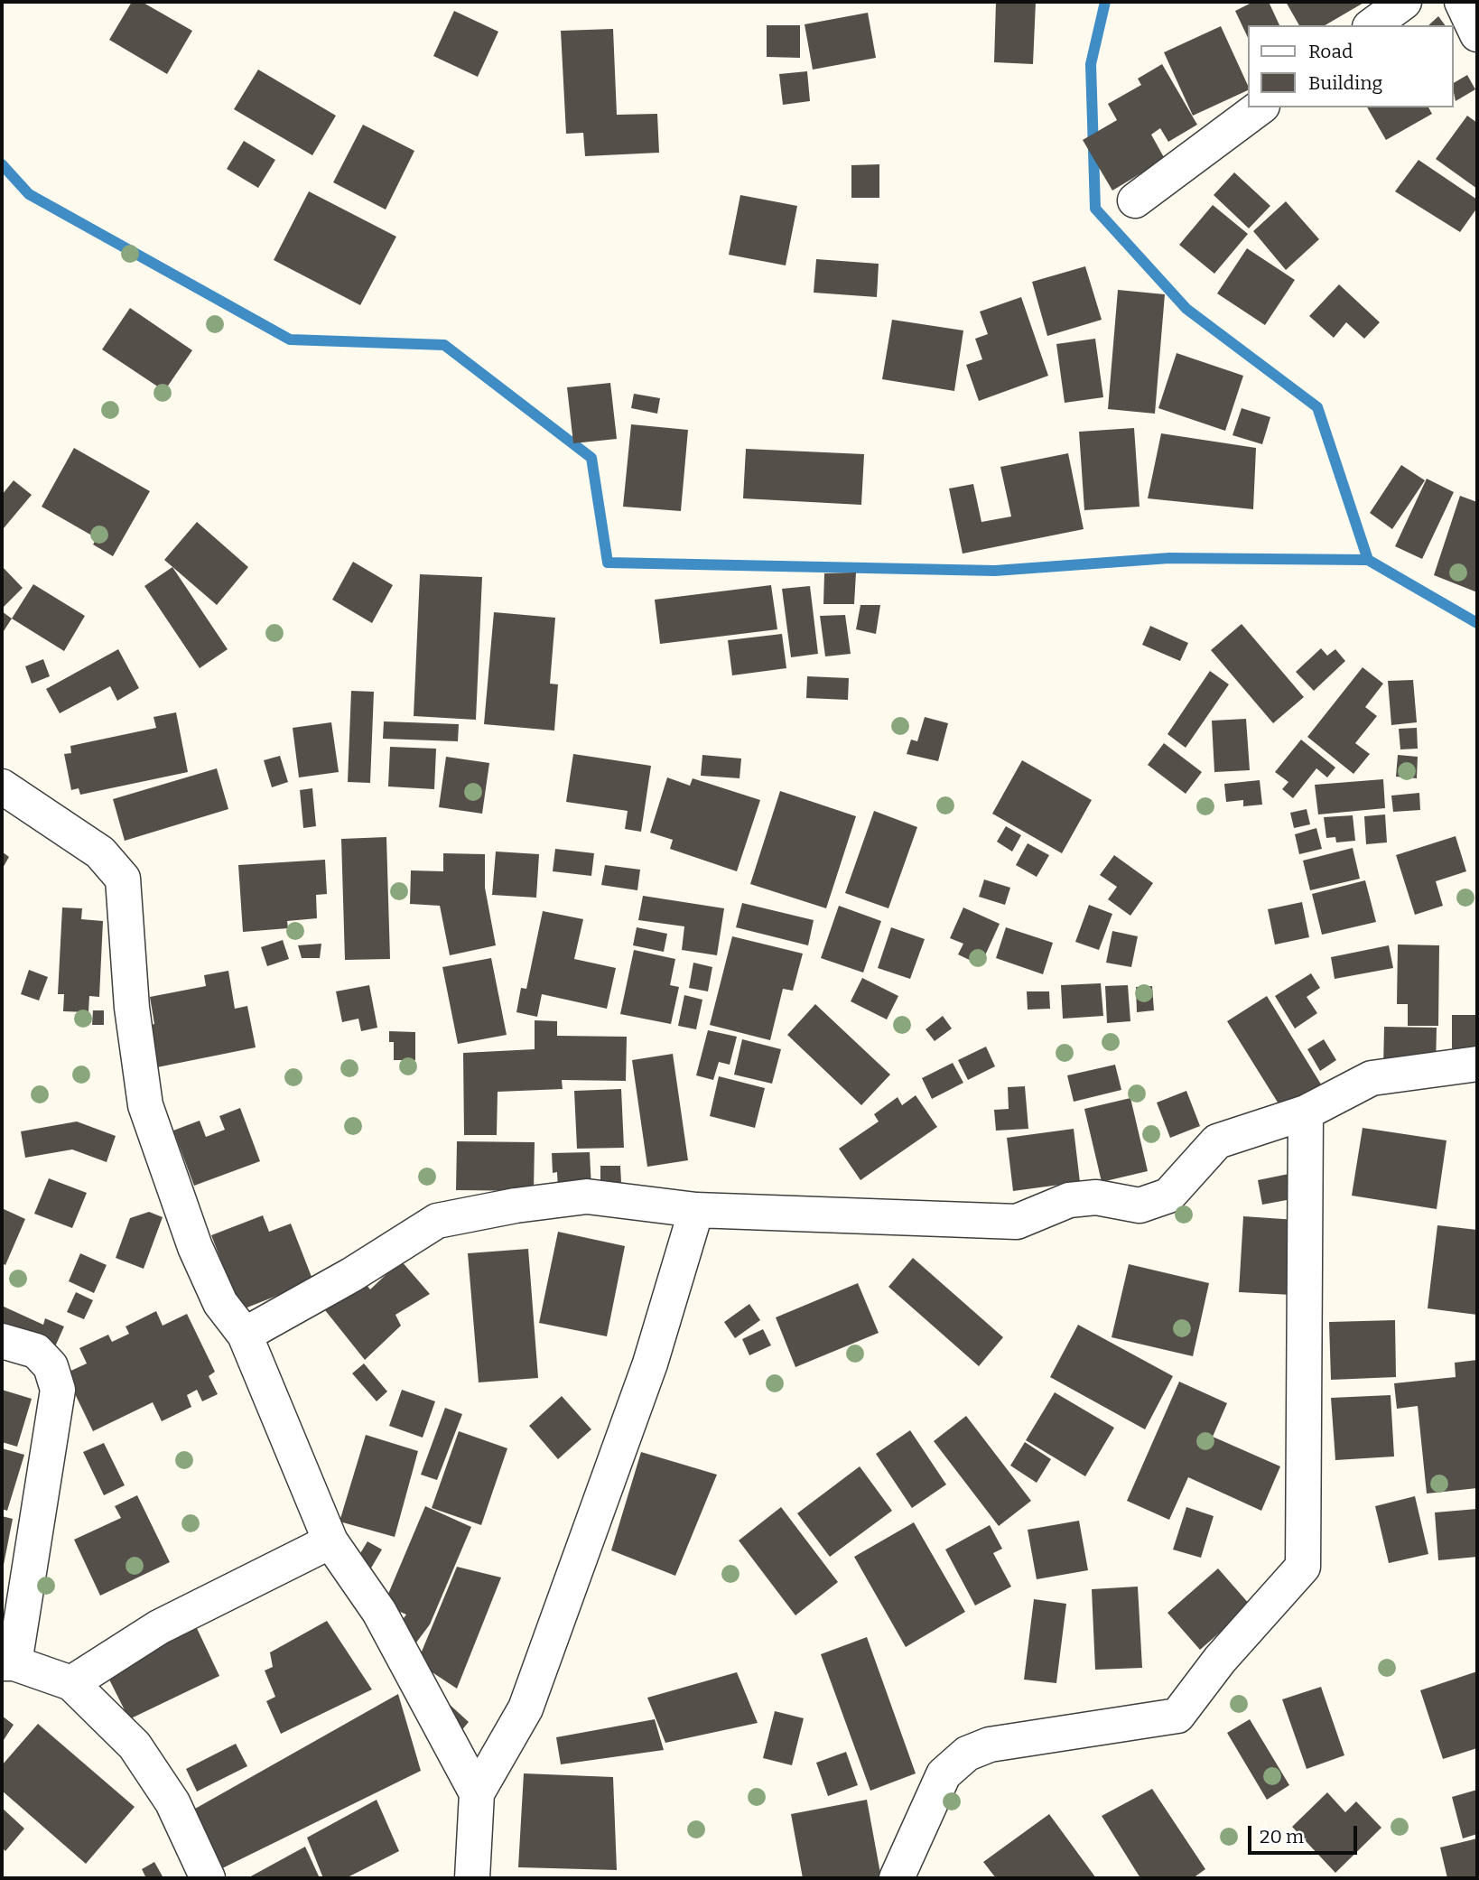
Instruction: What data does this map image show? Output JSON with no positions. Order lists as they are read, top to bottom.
{
  "legend": ["Road", "Building"],
  "scale_bar": "20 m"
}
